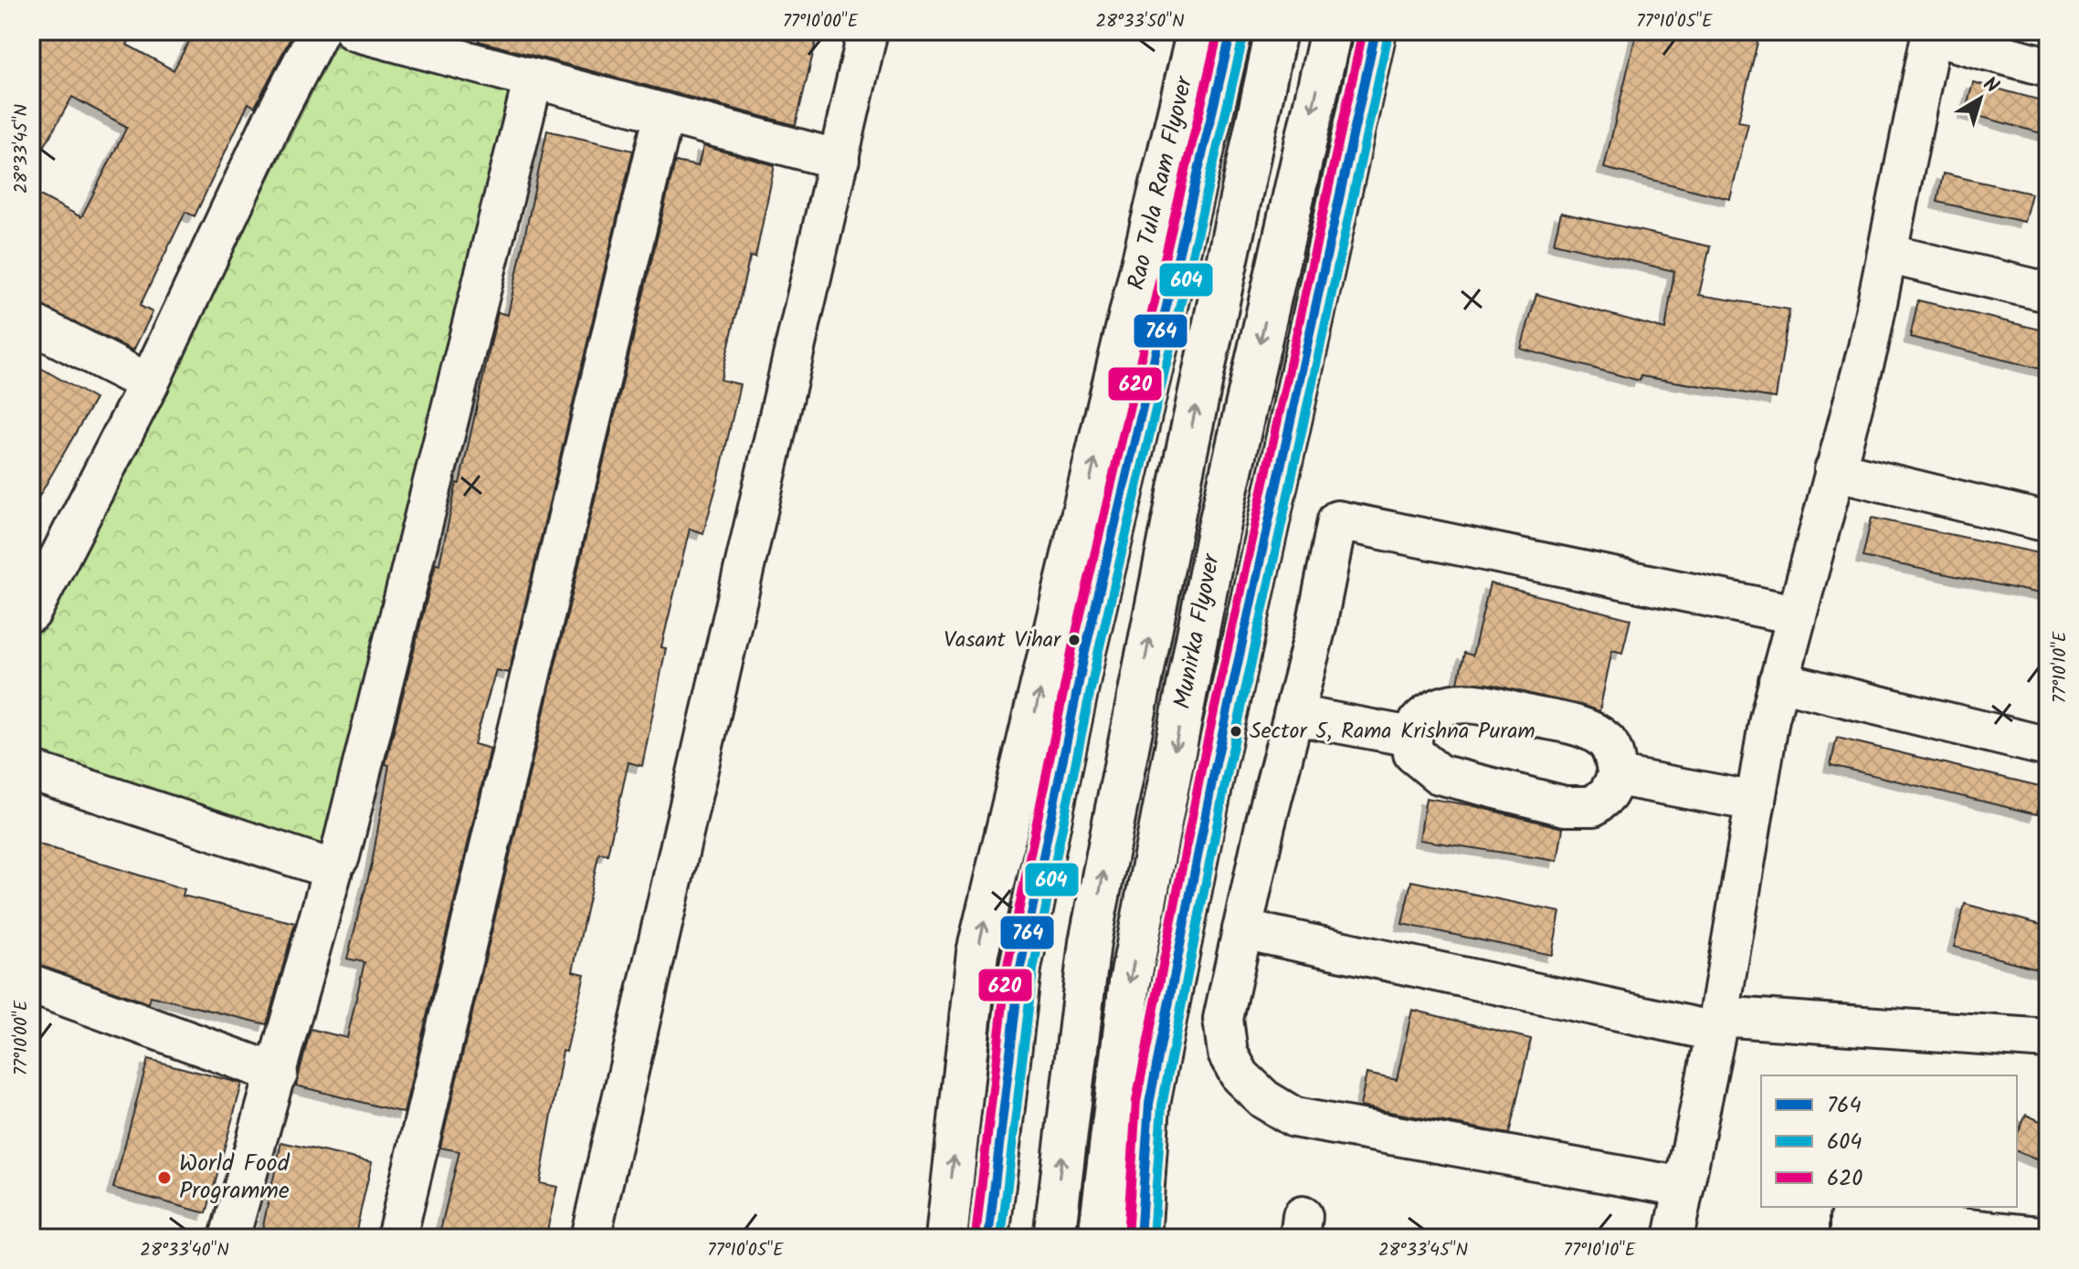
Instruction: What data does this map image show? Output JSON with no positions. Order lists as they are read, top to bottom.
{
  "streets": {
    "main road": ["Rao Tula Ram Flyover", "Munirka Flyover"]
  },
  "places": ["Vasant Vihar", "Sector 5, Rama Krishna Puram", "World Food Programme"],
  "lines": ["transit line 764", "transit line 620", "transit line 604"],
  "legend": ["764", "604", "620"],
  "north": "top right",
  "coordinates": [
    "77°10'00\"E",
    "28°33'50\"N",
    "77°10'05\"E",
    "28°33'45\"N",
    "77°10'10\"E",
    "28°33'40\"N"
  ]
}
